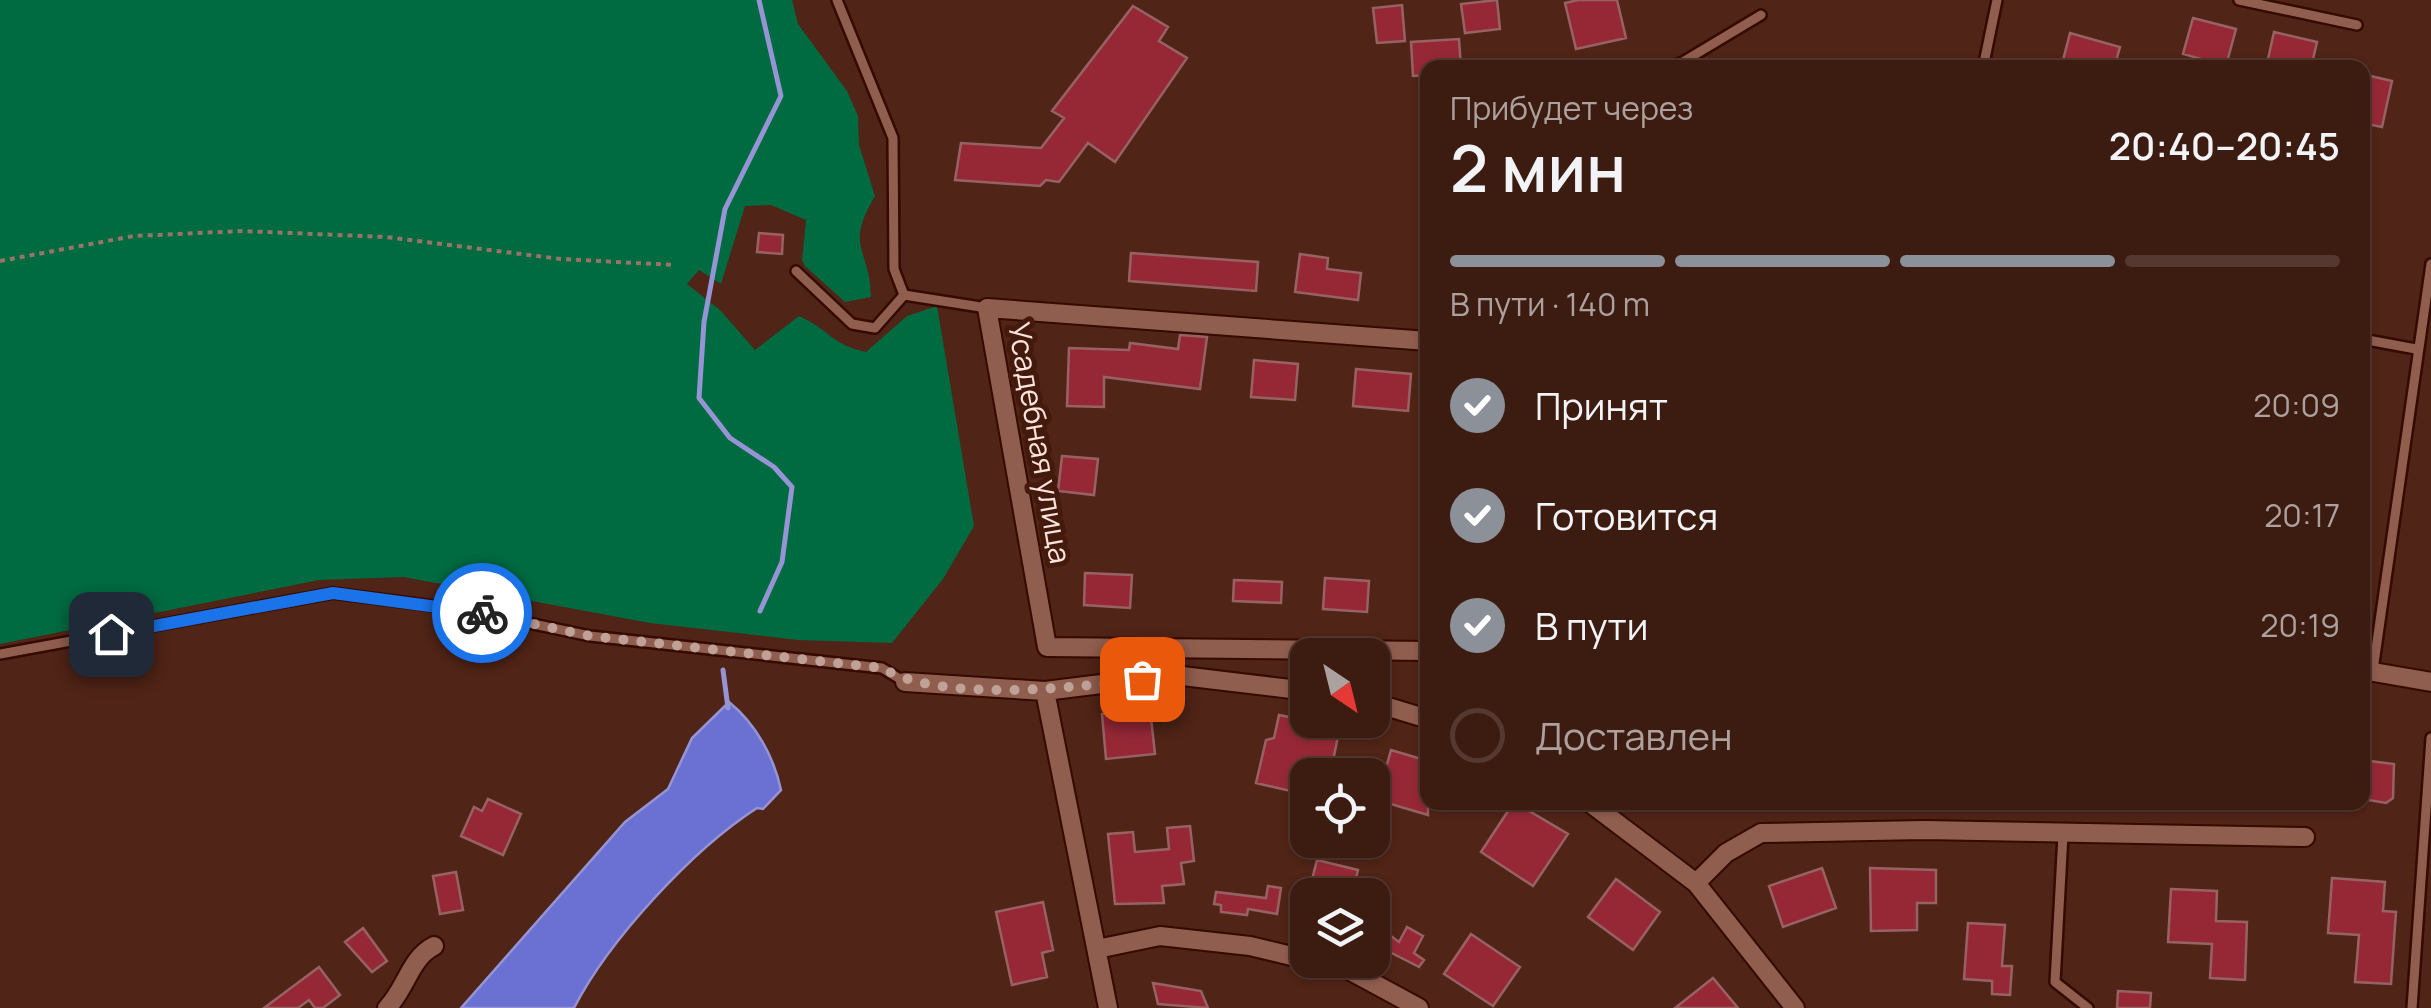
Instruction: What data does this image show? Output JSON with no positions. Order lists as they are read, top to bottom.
{
  "streets": {
    "street": ["Усадебная улица"]
  },
  "north": "bottom right",
  "page": {
    "heading": ["2 мин", "Прибудет через", "20:40–20:45"],
    "bar": "В пути · 140 m",
    "list": [
      ["Принят", "20:09"],
      ["Готовится", "20:17"],
      ["В пути", "20:19"],
      "Доставлен"
    ]
  }
}
